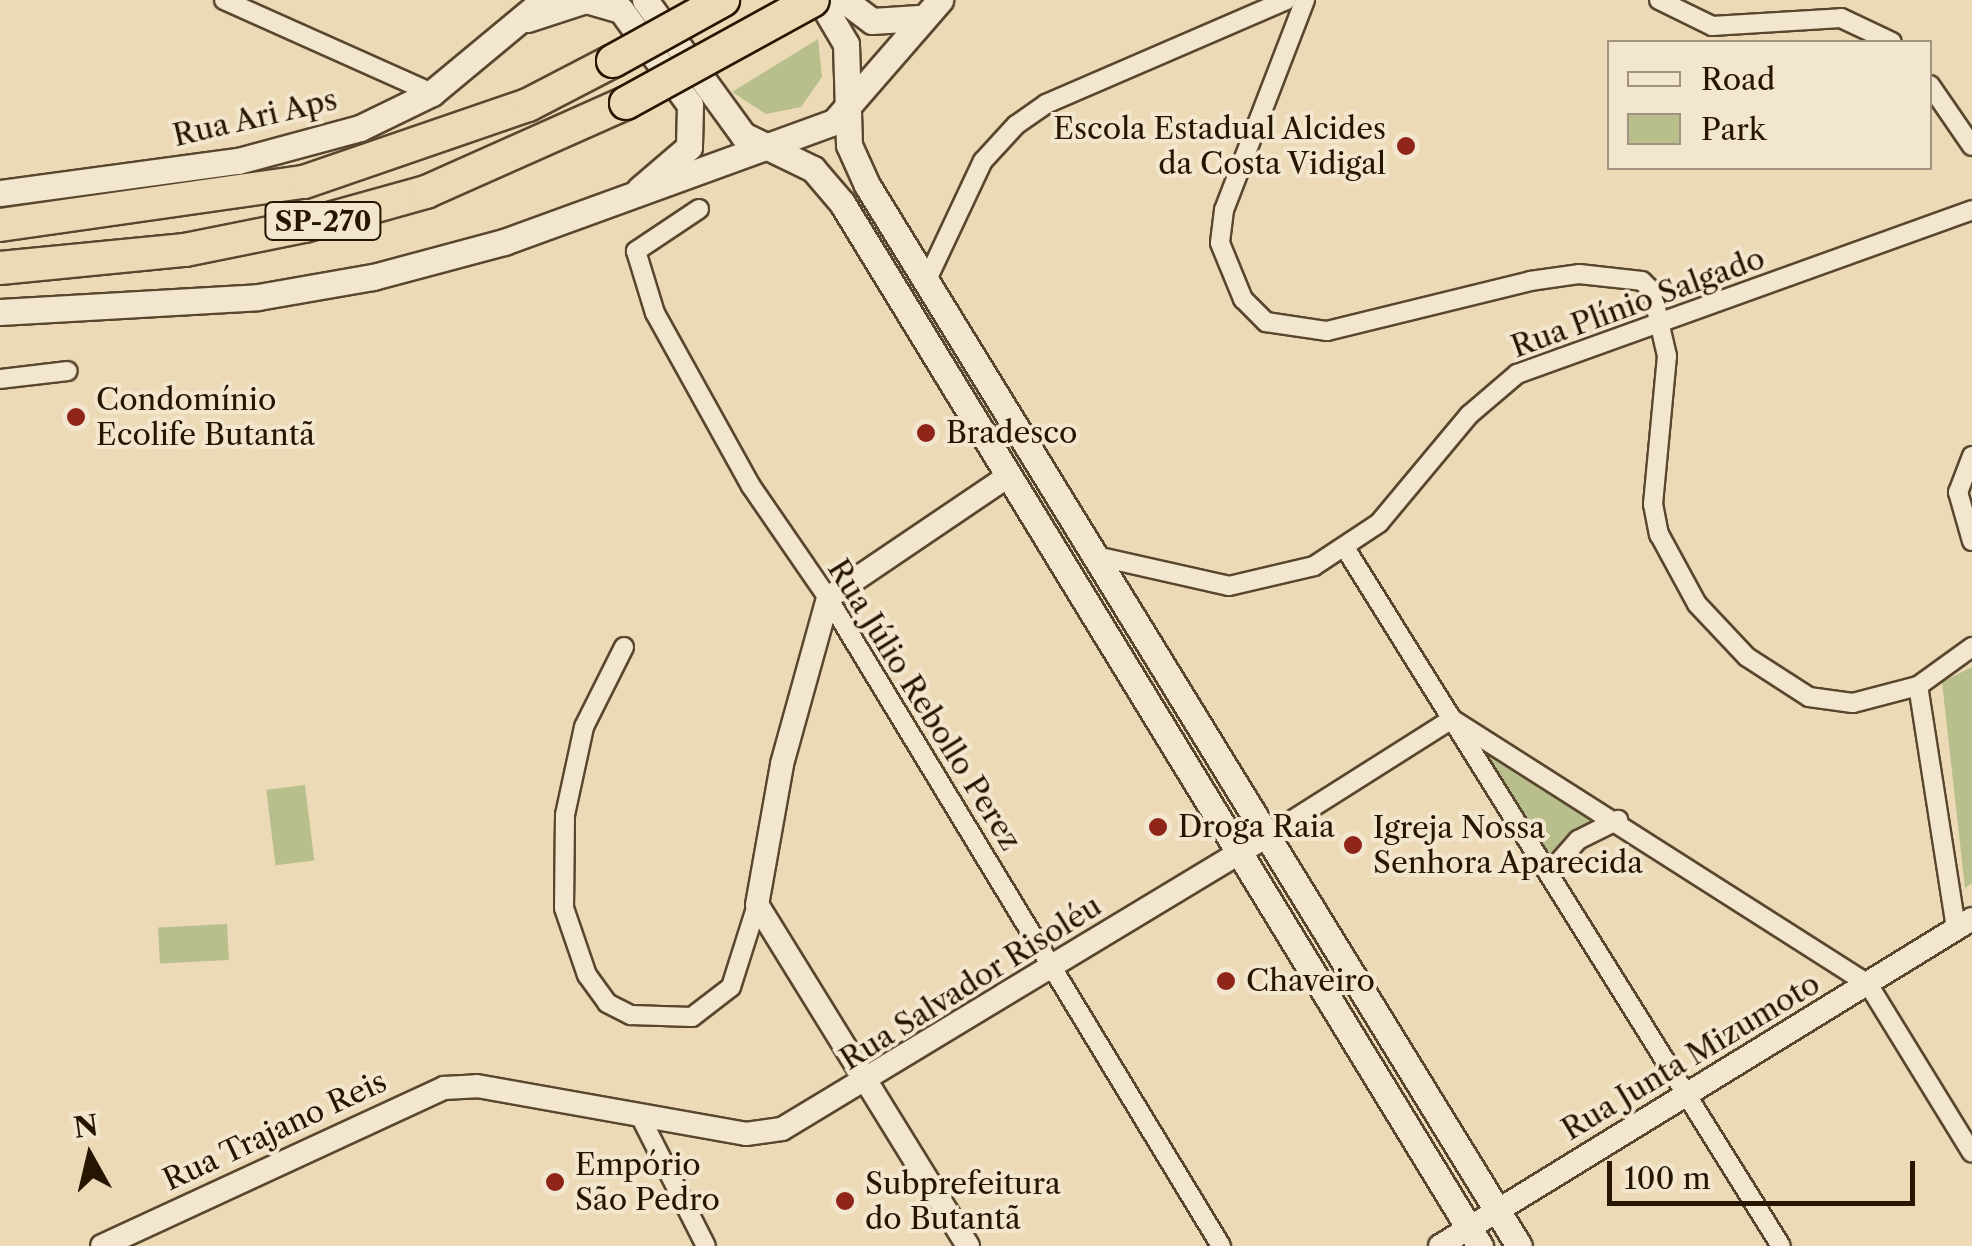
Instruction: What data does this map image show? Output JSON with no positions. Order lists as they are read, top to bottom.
{
  "streets": {
    "highway": ["SP-270"],
    "main road": ["Rua Ari Aps"],
    "street": [
      "Rua Plínio Salgado",
      "Rua Júlio Rebollo Perez",
      "Rua Salvador Risoléu",
      "Rua Junta Mizumoto",
      "Rua Trajano Reis"
    ]
  },
  "crossings": [
    ["Rua Júlio Rebollo Perez", "Rua Salvador Risoléu"],
    ["Rua Salvador Risoléu", "Rua Trajano Reis"]
  ],
  "places": [
    "Escola Estadual Alcides da Costa Vidigal",
    "Condomínio Ecolife Butantã",
    "Bradesco",
    "Droga Raia",
    "Igreja Nossa Senhora Aparecida",
    "Chaveiro",
    "Empório São Pedro",
    "Subprefeitura do Butantã"
  ],
  "legend": ["Road", "Park"],
  "scale_bar": "100 m",
  "north": "top"
}
